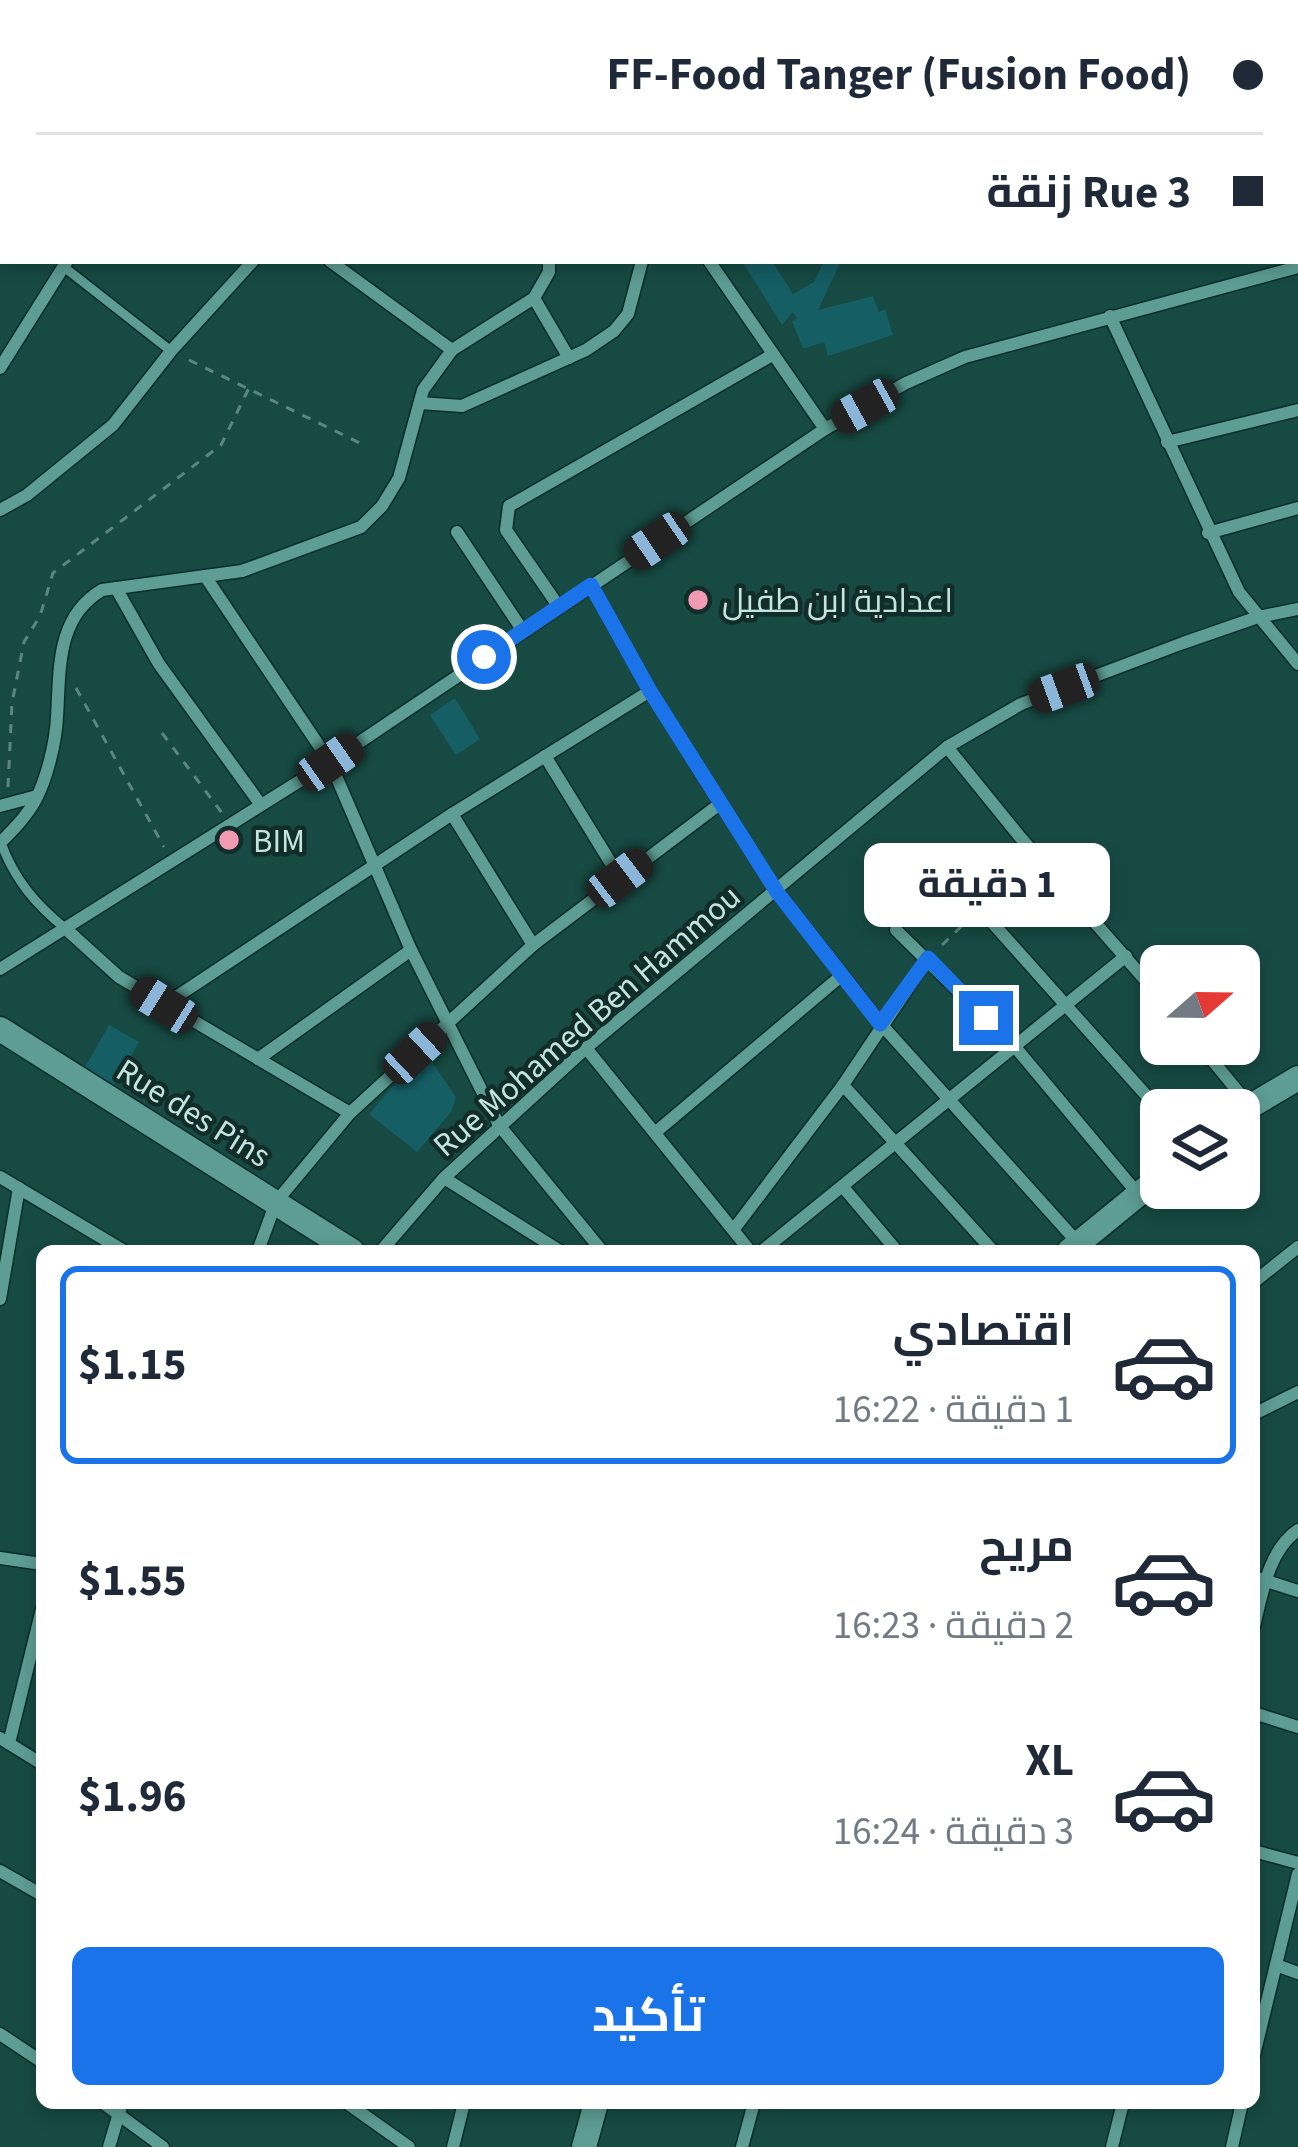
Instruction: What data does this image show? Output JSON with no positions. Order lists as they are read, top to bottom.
{
  "streets": {
    "street": ["Rue Mohamed Ben Hammou", "Rue des Pins"]
  },
  "places": ["اعدادية ابن طفيل", "BIM"],
  "north": "right",
  "page": {
    "banner": ["FF-Food Tanger (Fusion Food)", "Rue 3 زنقة"],
    "bubble": "1 دقيقة",
    "list": [
      {
        "name": "اقتصادي",
        "note": "1 دقيقة · 16:22",
        "value": "$1.15"
      },
      {
        "name": "مريح",
        "note": "2 دقيقة · 16:23",
        "value": "$1.55"
      },
      {
        "name": "XL",
        "note": "3 دقيقة · 16:24",
        "value": "$1.96"
      }
    ],
    "buttons": "تأكيد"
  }
}
